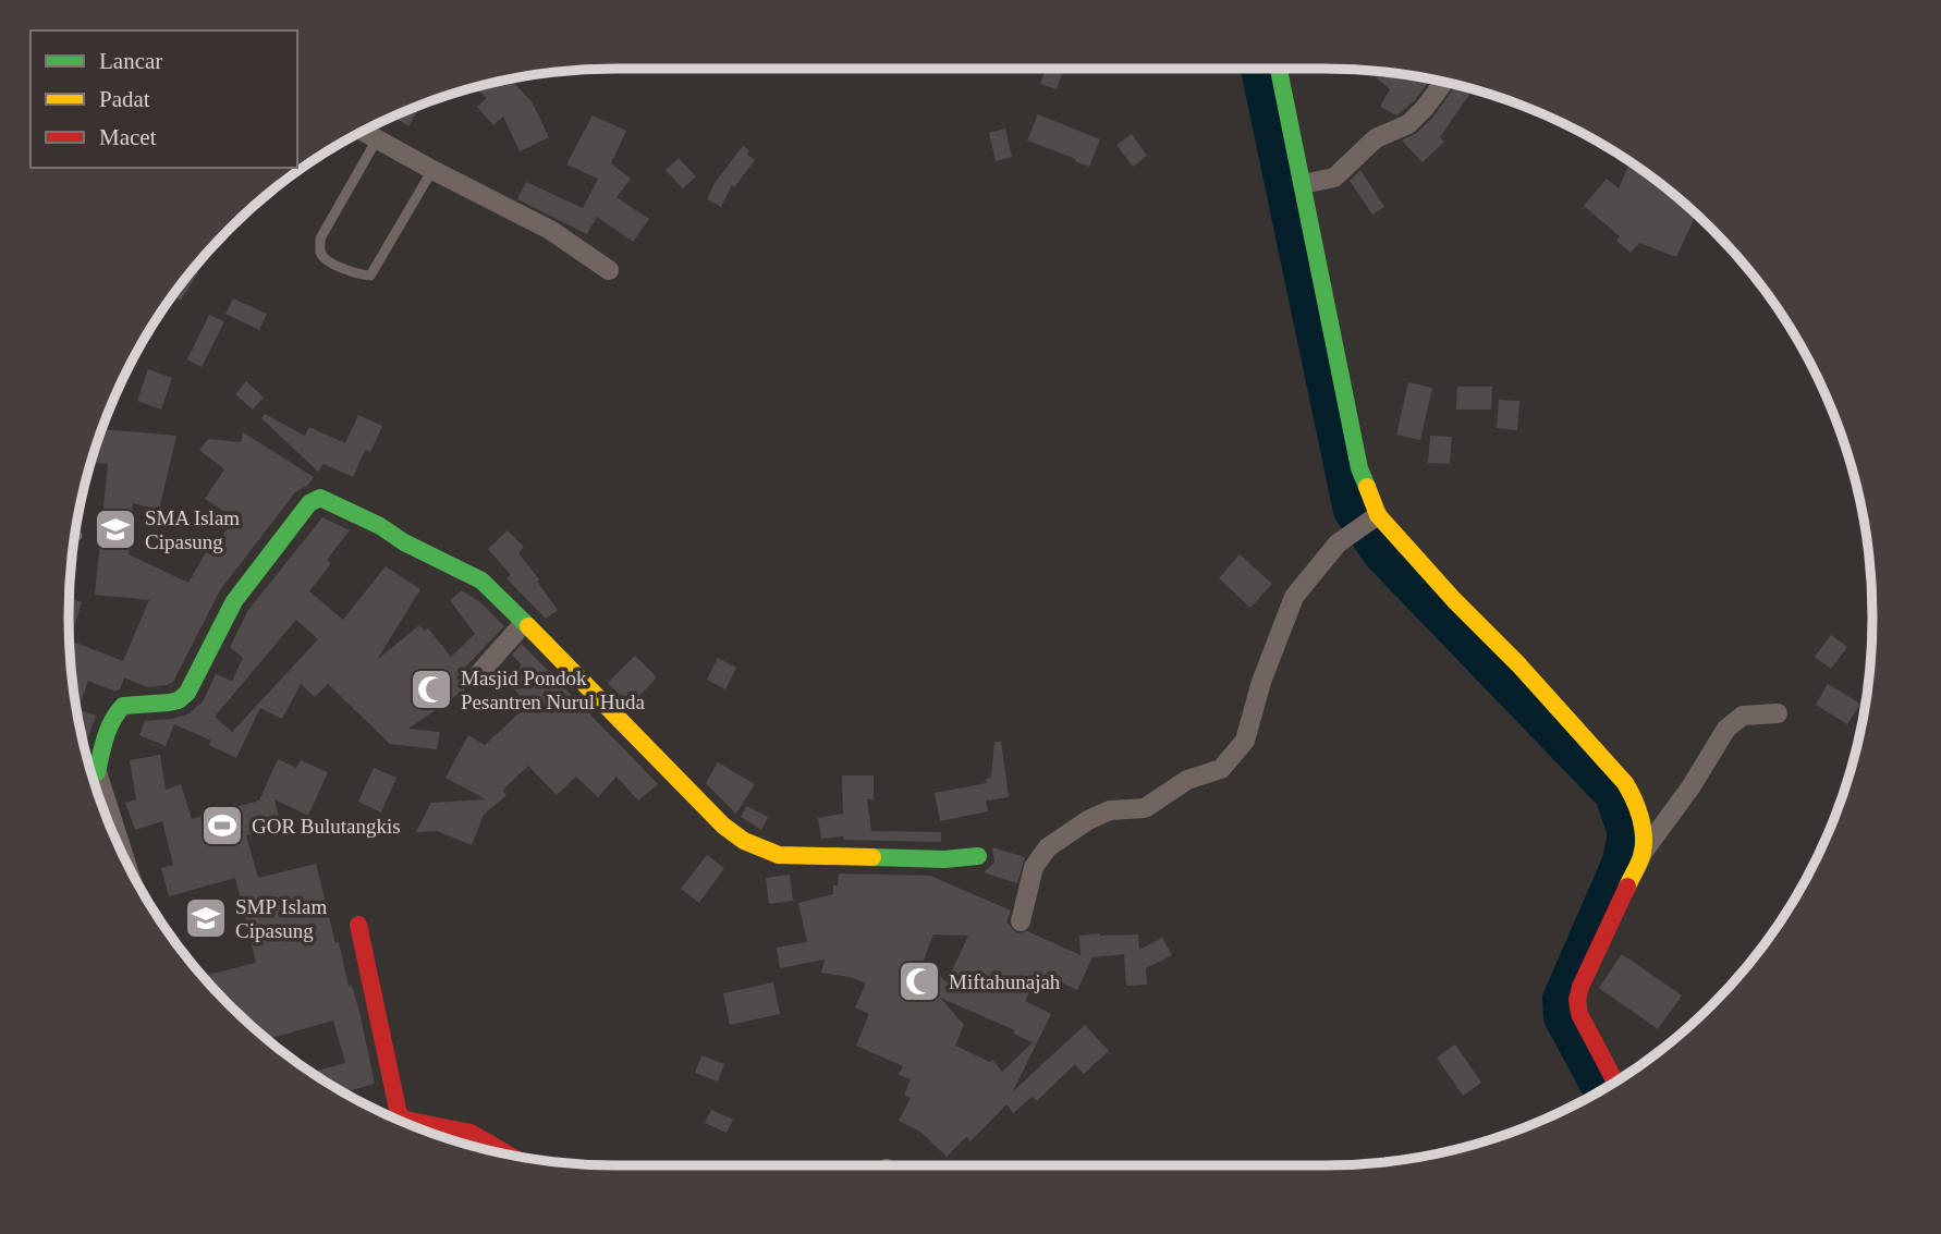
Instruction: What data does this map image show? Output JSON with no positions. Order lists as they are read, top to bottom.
{
  "places": {
    "school or university": ["SMA Islam Cipasung", "SMP Islam Cipasung"],
    "mosque": ["Masjid Pondok Pesantren Nurul Huda", "Miftahunajah"],
    "sports": ["GOR Bulutangkis"]
  },
  "legend": ["Lancar", "Padat", "Macet"]
}
